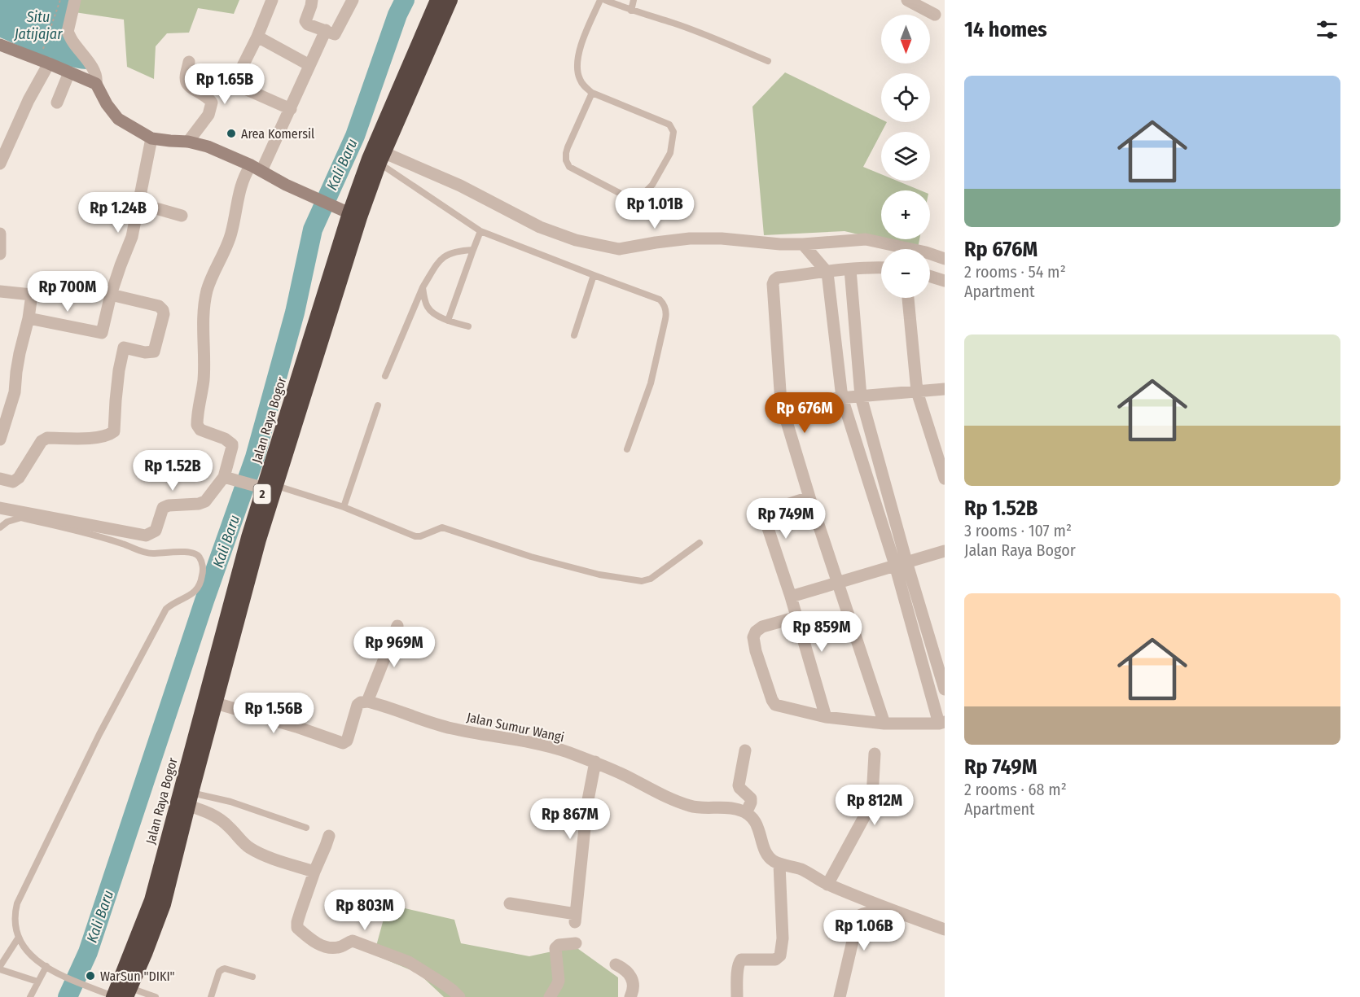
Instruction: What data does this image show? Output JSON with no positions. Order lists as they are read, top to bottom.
{
  "streets": {
    "highway": ["Jalan Raya Bogor", "2"],
    "street": ["Jalan Sumur Wangi"]
  },
  "water": ["Situ Jatijajar", "Kali Baru"],
  "places": ["Area Komersil", "WarSun \"DIKI\""],
  "north": "bottom",
  "page": {
    "heading": "14 homes",
    "map_buttons": ["+", "−"],
    "list": [
      {
        "name": "Rp 676M",
        "note": "2 rooms · 54 m² · Apartment"
      },
      {
        "name": "Rp 1.52B",
        "note": "3 rooms · 107 m² · Jalan Raya Bogor"
      },
      {
        "name": "Rp 749M",
        "note": "2 rooms · 68 m² · Apartment"
      }
    ],
    "price": [
      "Rp 1.65B",
      "Rp 1.01B",
      "Rp 1.24B",
      "Rp 700M",
      "Rp 676M",
      "Rp 1.52B",
      "Rp 749M",
      "Rp 859M",
      "Rp 969M",
      "Rp 1.56B",
      "Rp 812M",
      "Rp 867M",
      "Rp 803M",
      "Rp 1.06B"
    ]
  }
}
